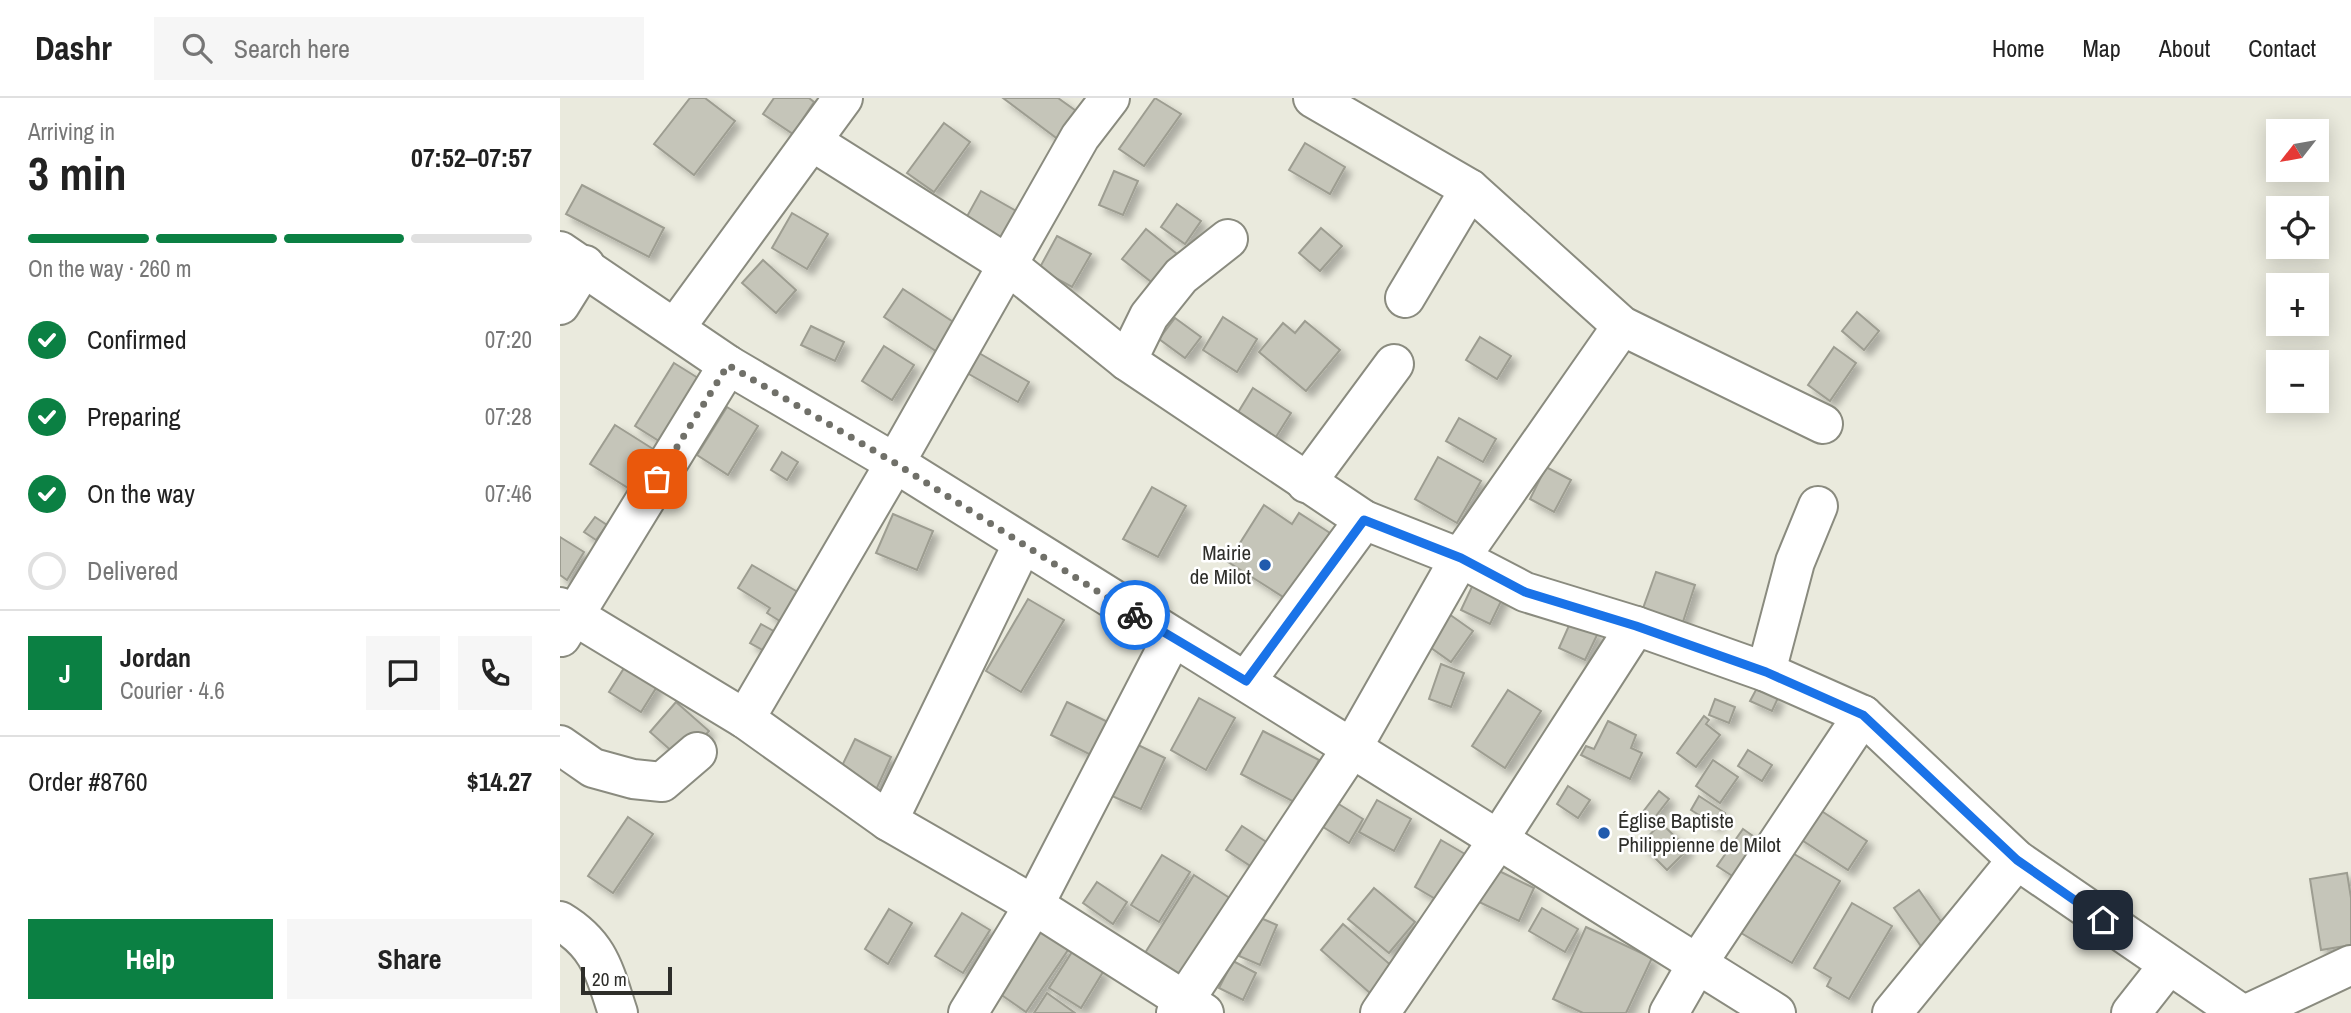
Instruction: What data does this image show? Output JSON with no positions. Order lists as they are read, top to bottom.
{
  "places": ["Mairie de Milot", "Église Baptiste Philippienne de Milot"],
  "scale_bar": "20 m",
  "north": "bottom left",
  "page": {
    "header": "Dashr",
    "search": "Search here",
    "nav": [
      "Home",
      "Map",
      "About",
      "Contact"
    ],
    "heading": ["3 min", "Arriving in", "07:52–07:57"],
    "panel": [
      "Jordan",
      "Courier · 4.6",
      "Order #8760",
      "$14.27"
    ],
    "map_buttons": ["+", "−"],
    "bar": "On the way · 260 m",
    "list": [
      ["Confirmed", "07:20"],
      ["Preparing", "07:28"],
      ["On the way", "07:46"],
      "Delivered"
    ],
    "round": "J",
    "buttons": ["Help", "Share"],
    "scale": "20 m"
  }
}
